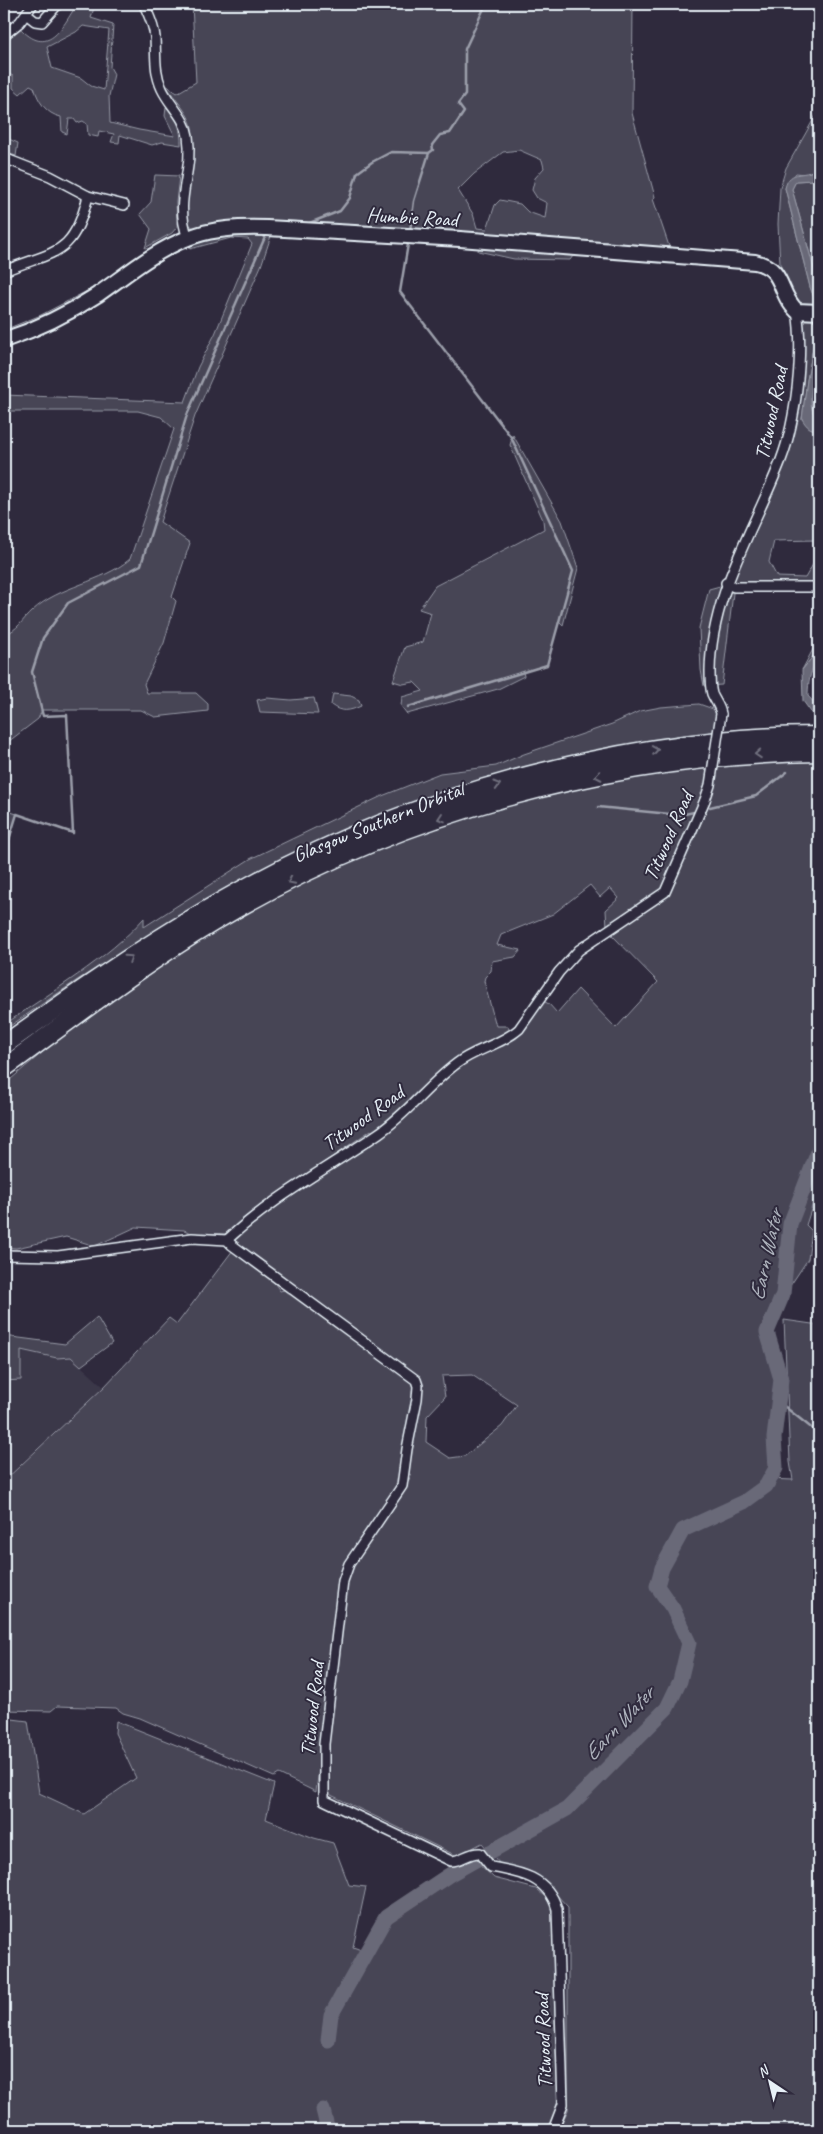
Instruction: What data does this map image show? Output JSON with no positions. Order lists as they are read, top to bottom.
{
  "streets": {
    "highway": ["Glasgow Southern Orbital"],
    "street": ["Humbie Road", "Titwood Road"]
  },
  "crossings": [
    ["Humbie Road", "Titwood Road"]
  ],
  "water": ["Earn Water"],
  "north": "top left"
}
